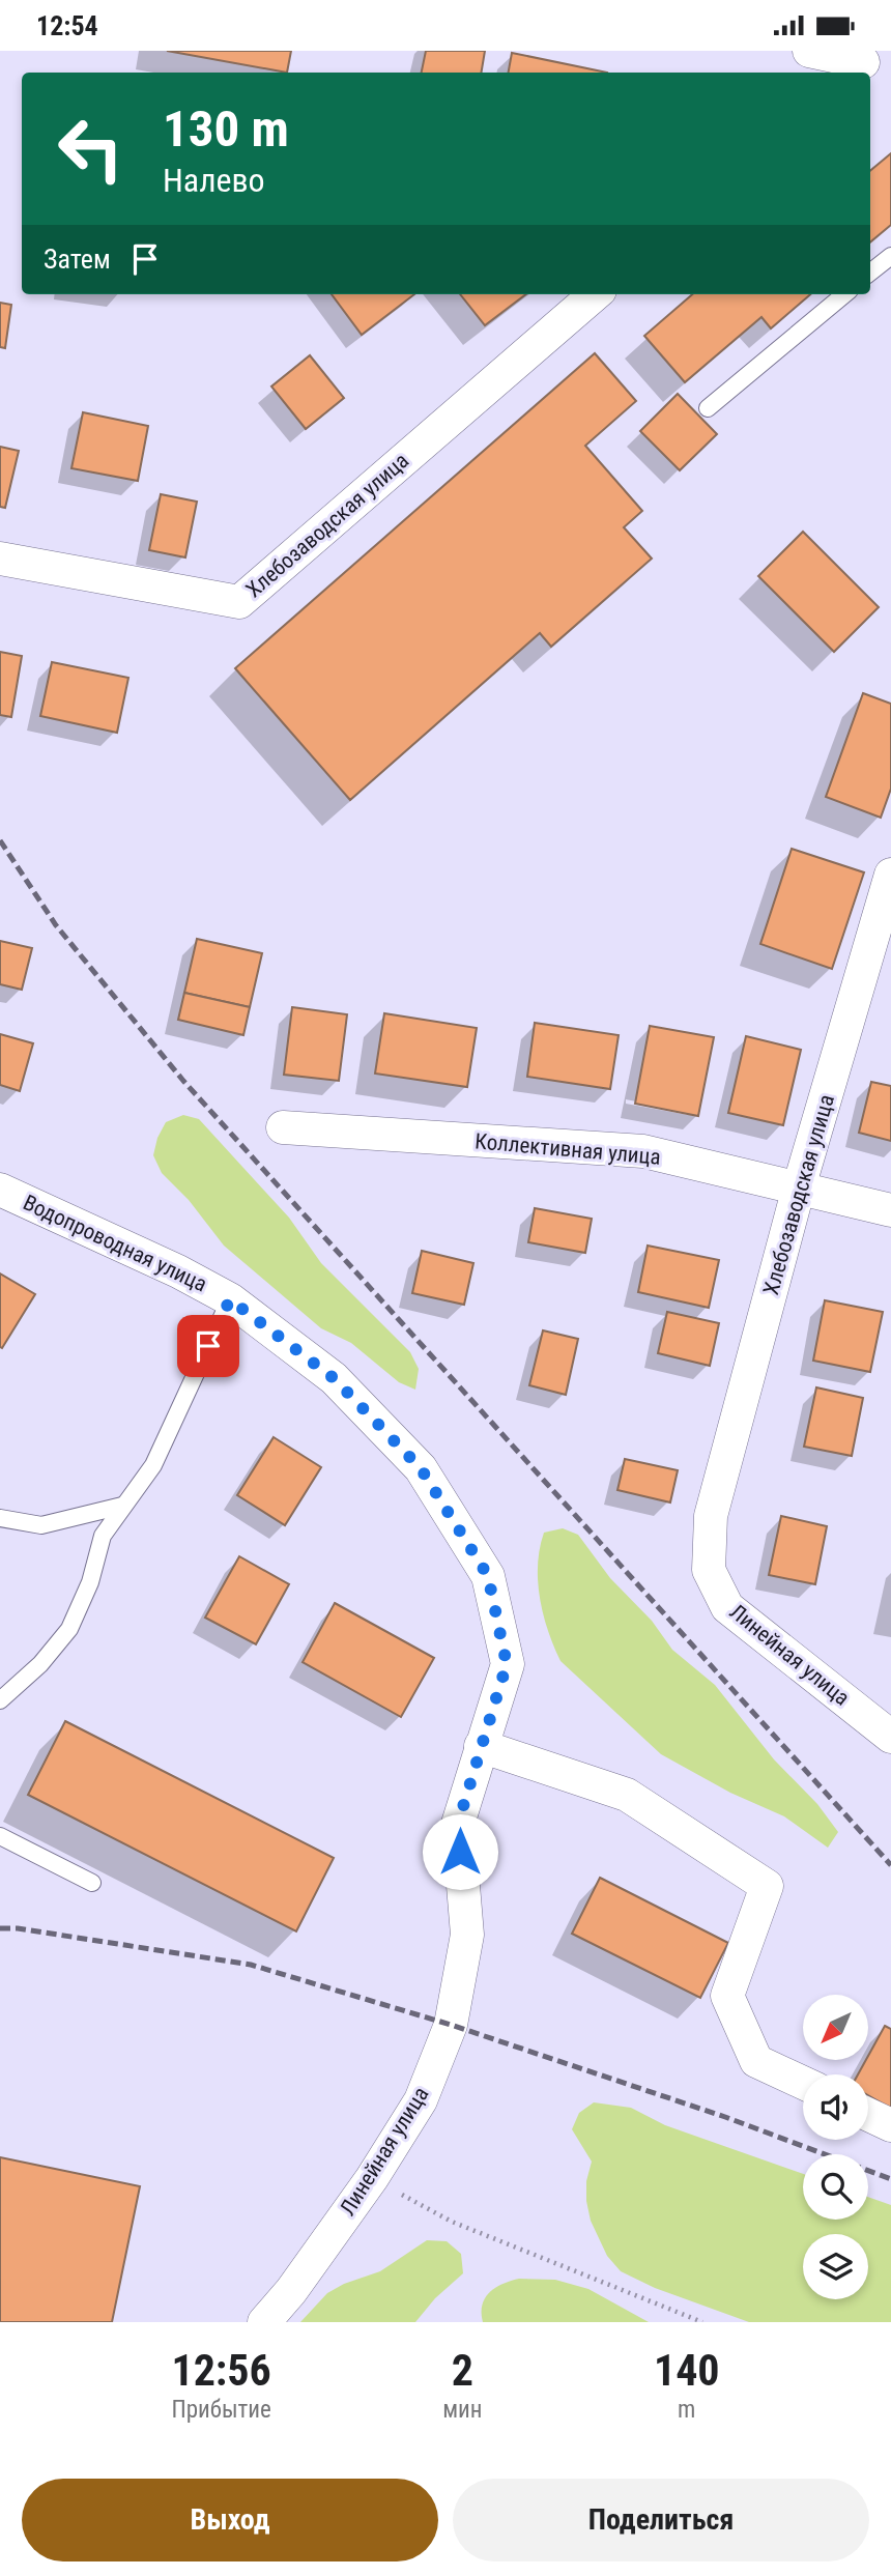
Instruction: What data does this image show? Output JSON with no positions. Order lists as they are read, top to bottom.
{
  "streets": {
    "street": [
      "Хлебозаводская улица",
      "Коллективная улица",
      "Водопроводная улица",
      "Линейная улица"
    ]
  },
  "crossings": [
    ["Хлебозаводская улица", "Коллективная улица"],
    ["Хлебозаводская улица", "Линейная улица"],
    ["Водопроводная улица", "Линейная улица"]
  ],
  "north": "bottom left",
  "page": {
    "status": "12:54",
    "turn": ["130 m", "Налево"],
    "then": "Затем",
    "eta": [
      "12:56",
      "Прибытие",
      "2",
      "мин",
      "140",
      "m"
    ],
    "buttons": ["Выход", "Поделиться"]
  }
}
